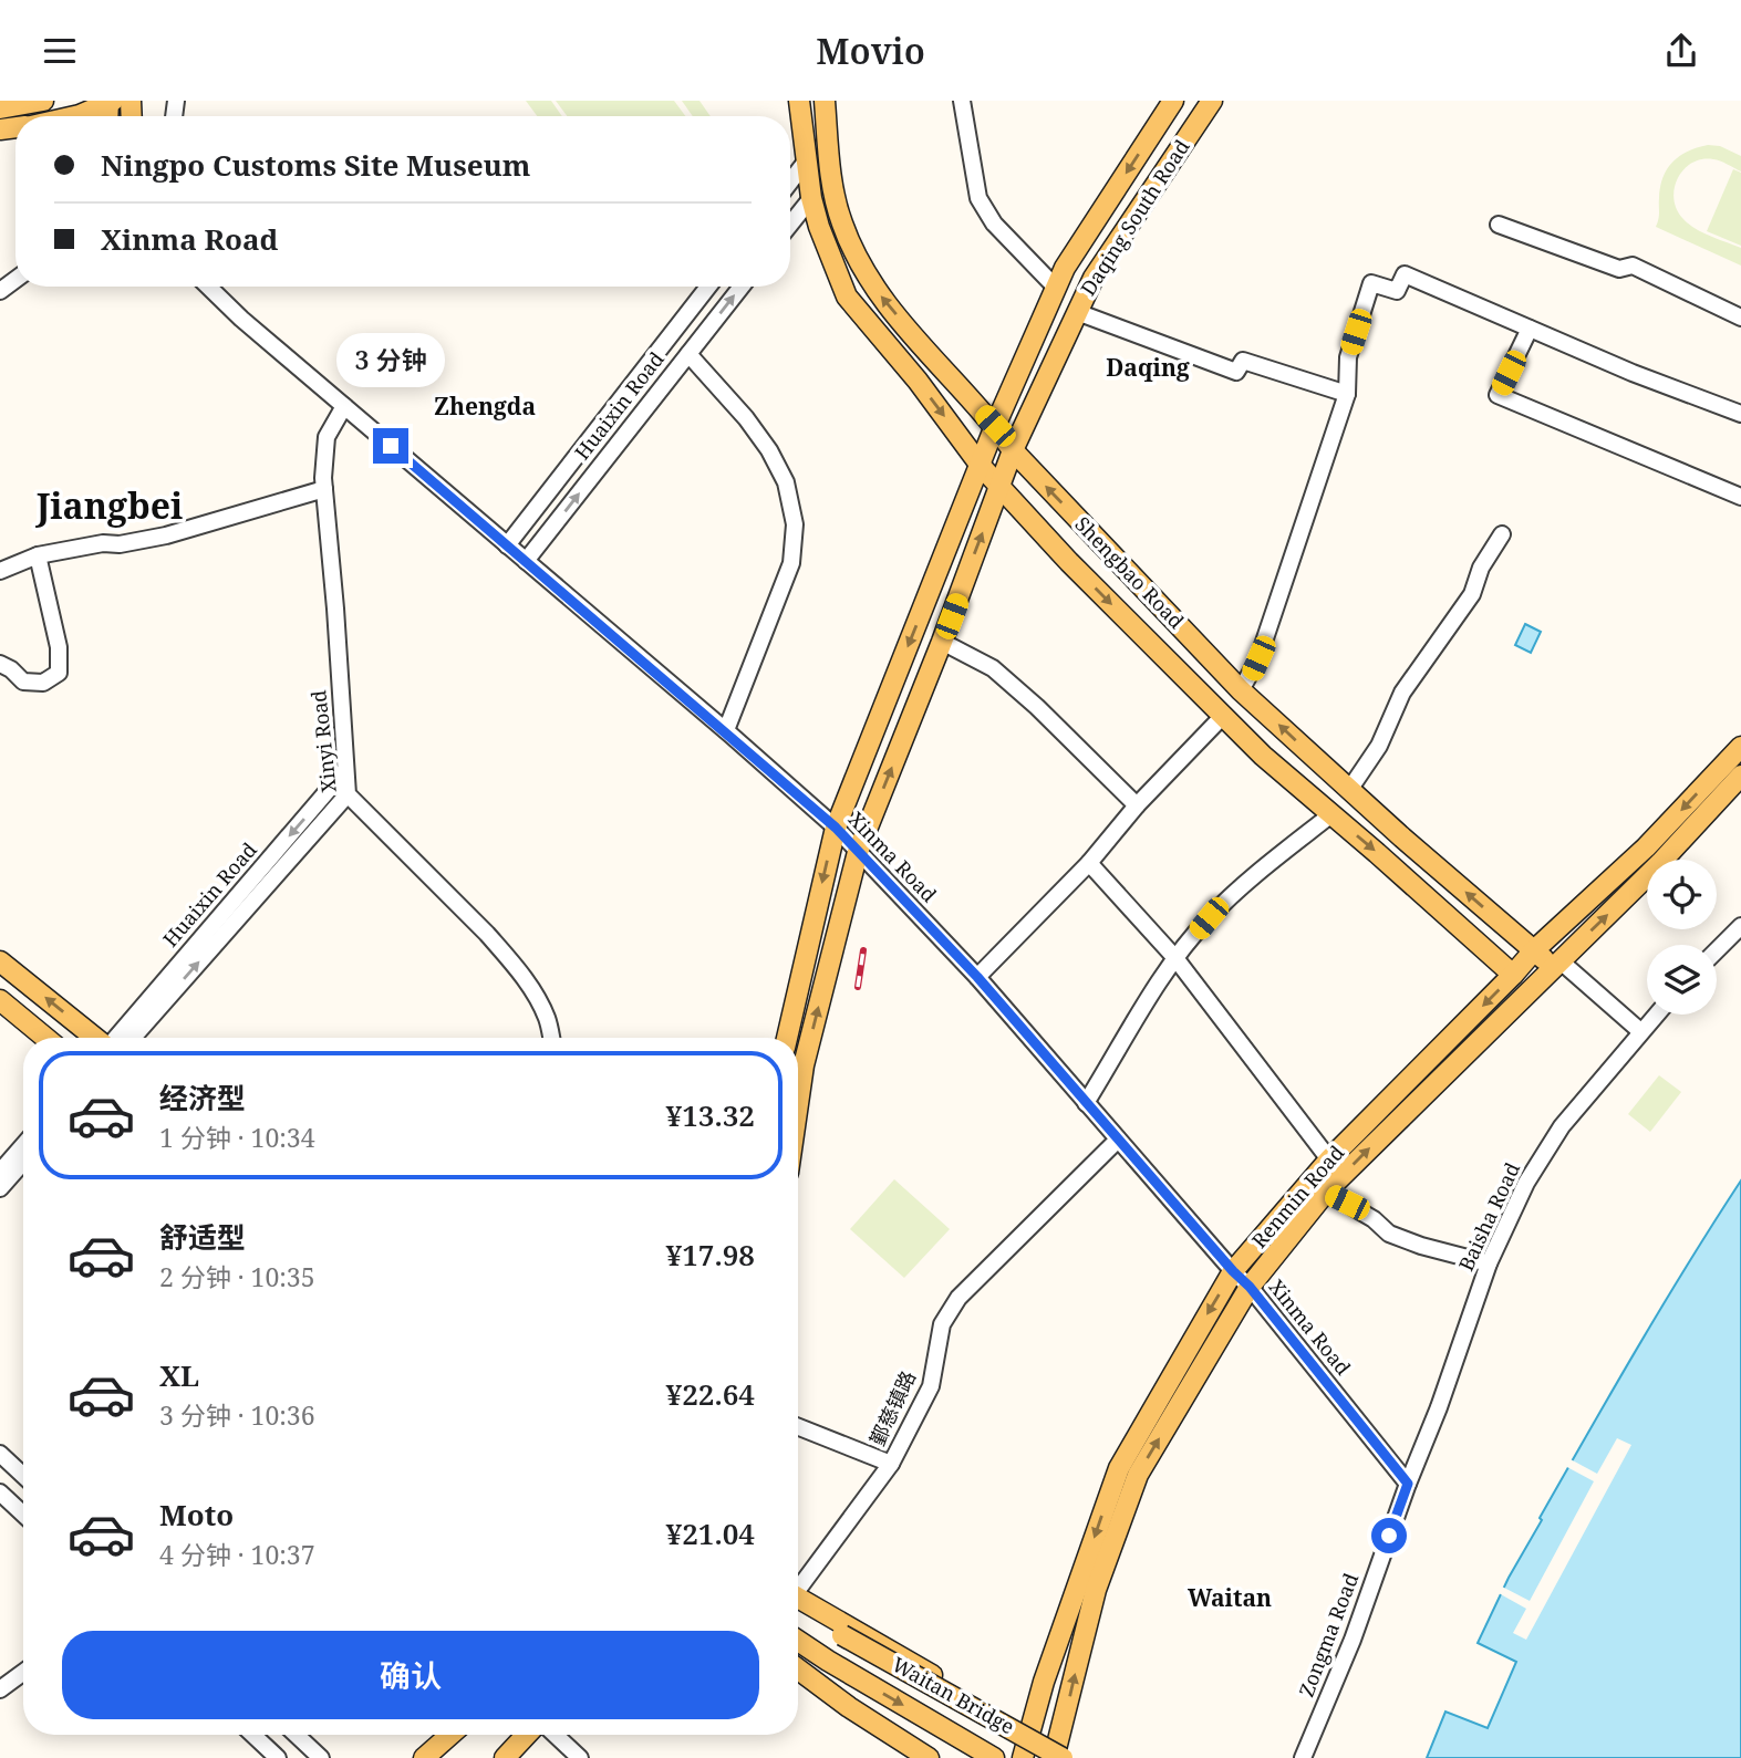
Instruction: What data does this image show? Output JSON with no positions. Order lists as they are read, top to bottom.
{
  "streets": {
    "main road": [
      "Daqing South Road",
      "Shengbao Road",
      "Renmin Road",
      "Waitan Bridge"
    ],
    "street": [
      "Huaixin Road",
      "Xinyi Road",
      "Xinma Road",
      "Baisha Road",
      "鄞慈镇路",
      "Zongma Road"
    ]
  },
  "crossings": [
    ["Daqing South Road", "Shengbao Road"],
    ["Daqing South Road", "Xinma Road"],
    ["Huaixin Road", "Xinyi Road"],
    ["Huaixin Road", "Xinma Road"],
    ["Shengbao Road", "Renmin Road"],
    ["Xinyi Road", "Xinma Road"],
    ["Xinma Road", "Renmin Road"],
    ["Xinma Road", "Baisha Road"],
    ["Xinma Road", "鄞慈镇路"],
    ["Xinma Road", "Zongma Road"],
    ["Renmin Road", "Waitan Bridge"],
    ["Baisha Road", "Zongma Road"]
  ],
  "districts": [
    "Daqing",
    "Zhengda",
    "Jiangbei",
    "Waitan"
  ],
  "page": {
    "header": "Movio",
    "banner": ["Ningpo Customs Site Museum", "Xinma Road"],
    "bubble": "3 分钟",
    "list": [
      {
        "name": "经济型",
        "note": "1 分钟 · 10:34",
        "value": "¥13.32"
      },
      {
        "name": "舒适型",
        "note": "2 分钟 · 10:35",
        "value": "¥17.98"
      },
      {
        "name": "XL",
        "note": "3 分钟 · 10:36",
        "value": "¥22.64"
      },
      {
        "name": "Moto",
        "note": "4 分钟 · 10:37",
        "value": "¥21.04"
      }
    ],
    "buttons": "确认"
  }
}
